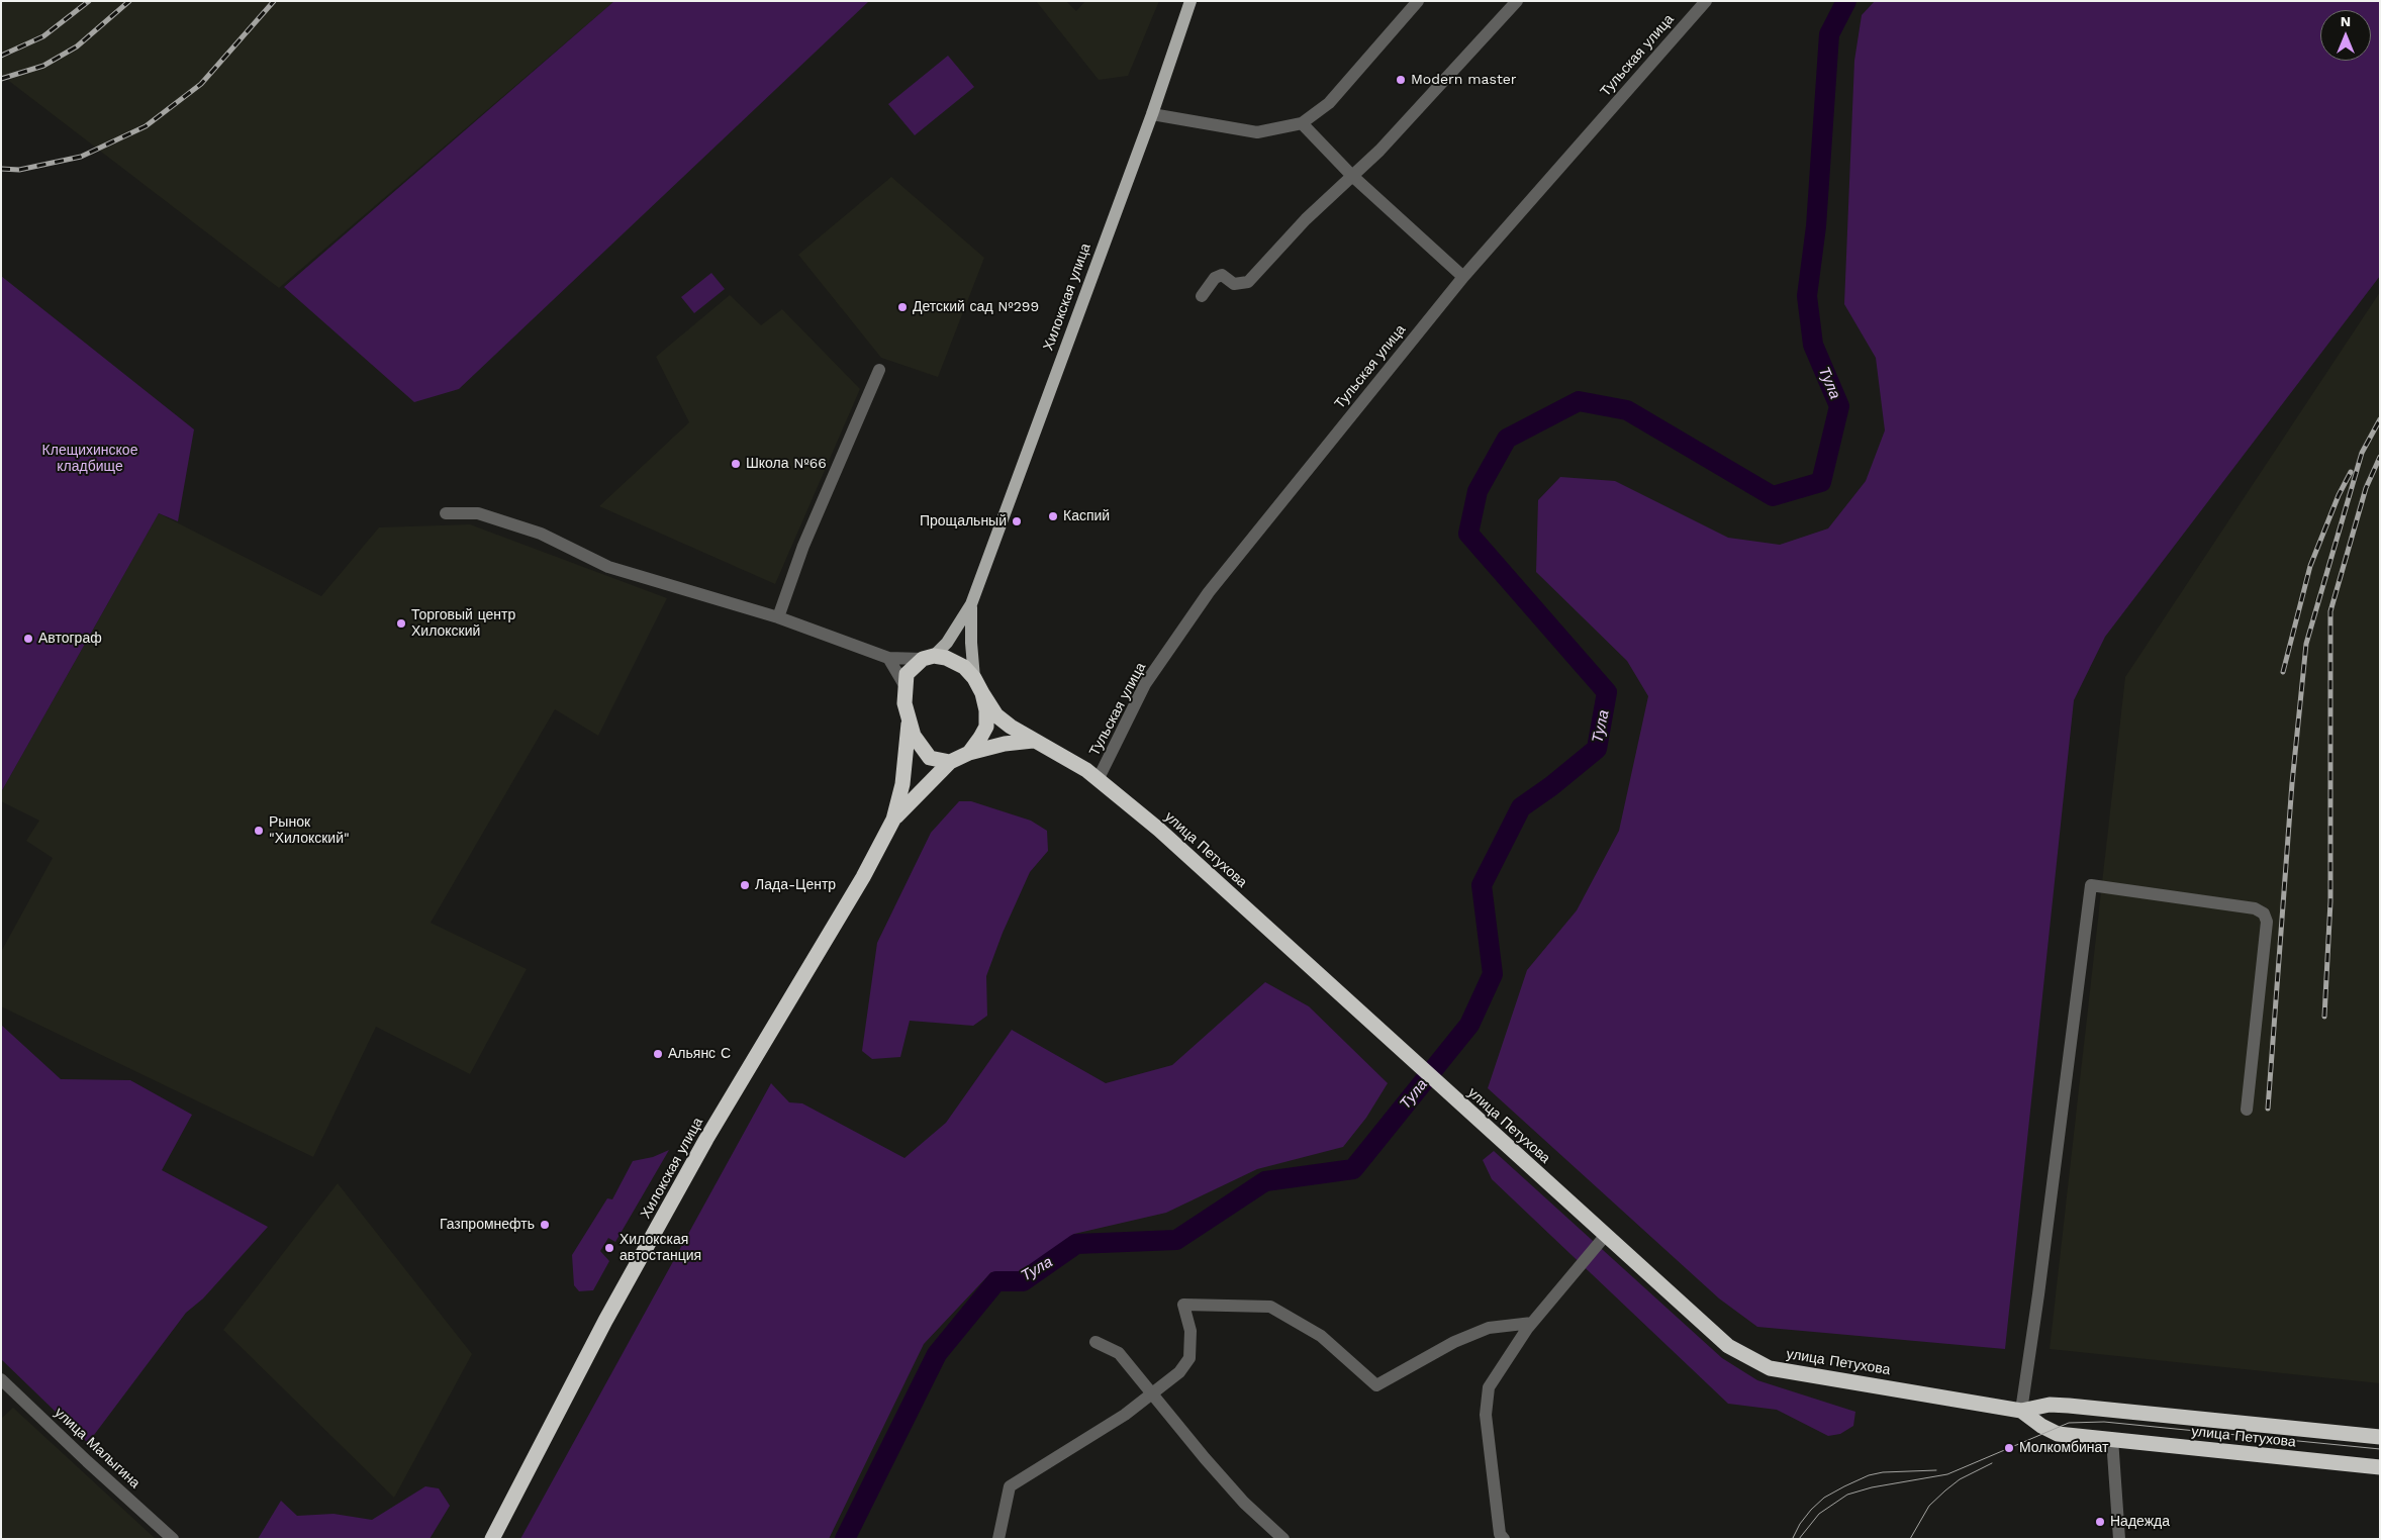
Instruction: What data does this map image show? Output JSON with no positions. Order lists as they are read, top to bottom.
{
  "streets": {
    "highway": ["Хилокская улица", "улица Петухова"],
    "street": ["Тульская улица", "улица Малыгина"]
  },
  "crossings": [
    ["Тульская улица", "улица Петухова"]
  ],
  "water": ["Тула"],
  "parks": ["Клещихинское кладбище"],
  "places": [
    "Modern master",
    "Детский сад №299",
    "Школа №66",
    "Каспий",
    "Прощальный",
    "Торговый центр Хилокский",
    "Автограф",
    "Рынок \"Хилокский\"",
    "Лада-Центр",
    "Альянс С",
    "Газпромнефть",
    "Хилокская автостанция",
    "Молкомбинат",
    "Надежда"
  ],
  "north": "top"
}
